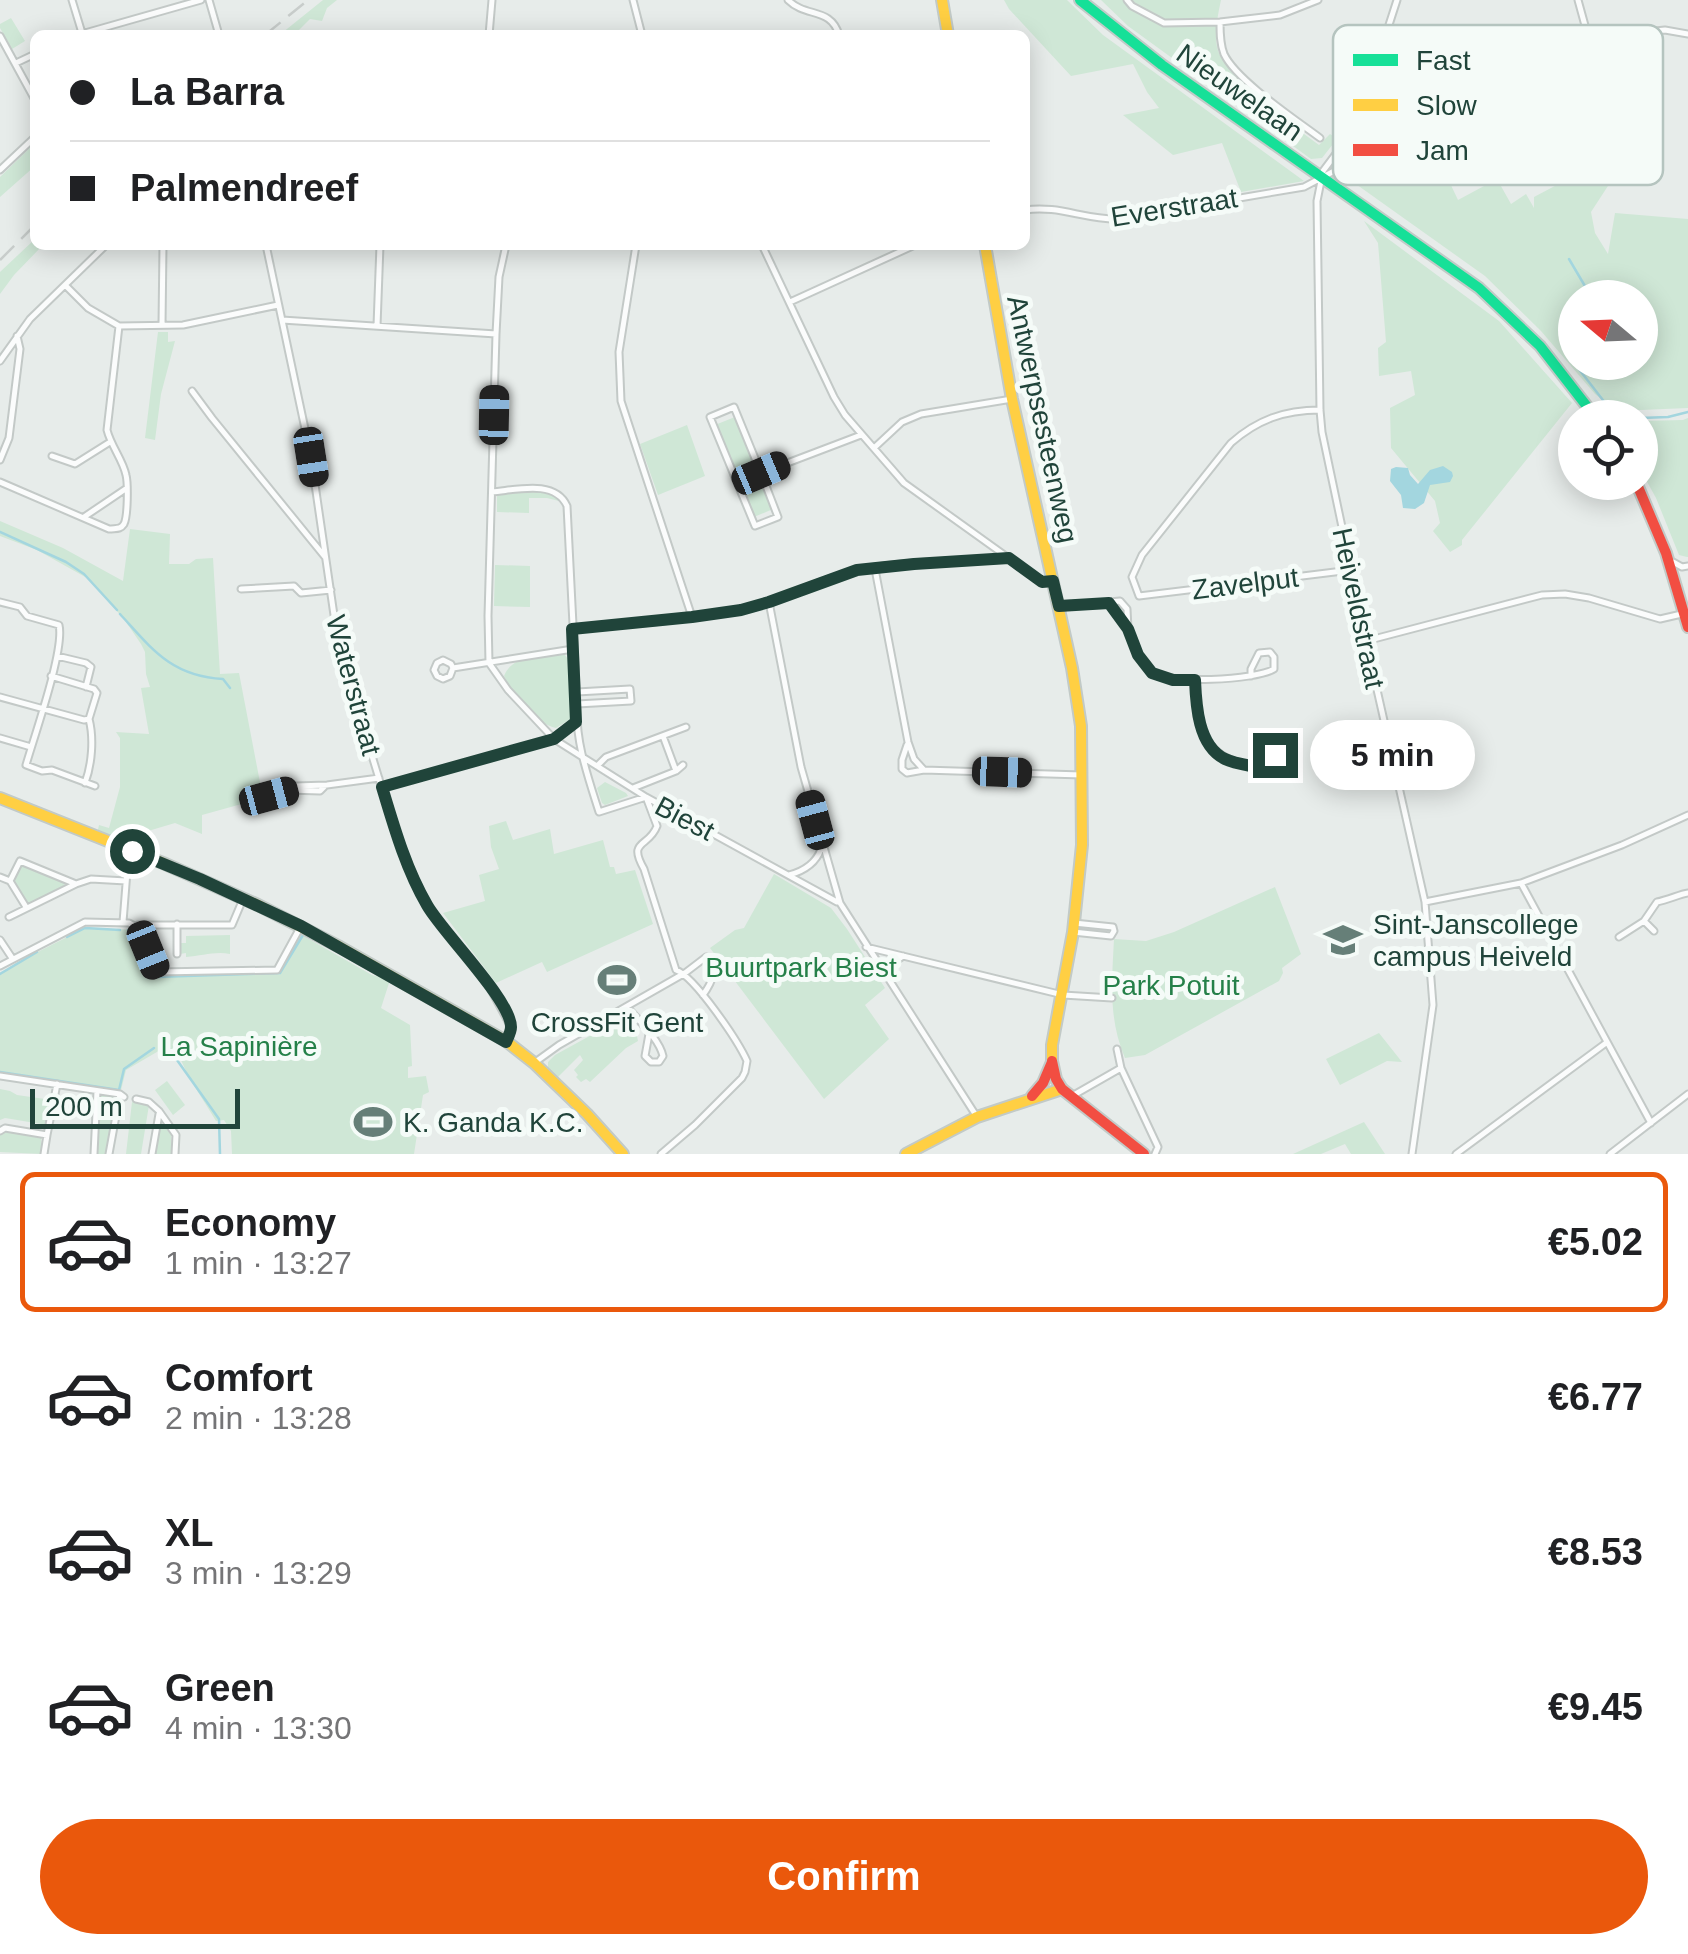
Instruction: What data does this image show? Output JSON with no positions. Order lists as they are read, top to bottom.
{
  "streets": {
    "main road": ["Nieuwelaan", "Antwerpsesteenweg"],
    "street": [
      "Everstraat",
      "Zavelput",
      "Heiveldstraat",
      "Waterstraat",
      "Biest"
    ]
  },
  "crossings": [
    ["Nieuwelaan", "Everstraat"],
    ["Nieuwelaan", "Heiveldstraat"],
    ["Everstraat", "Heiveldstraat"],
    ["Zavelput", "Heiveldstraat"]
  ],
  "parks": ["Buurtpark Biest", "Park Potuit", "La Sapinière"],
  "places": {
    "school or university": ["Sint-Janscollege campus Heiveld"],
    "sports": ["CrossFit Gent", "K. Ganda K.C."]
  },
  "legend": ["Fast", "Slow", "Jam"],
  "scale_bar": "200 m",
  "north": "left",
  "page": {
    "banner": ["La Barra", "Palmendreef"],
    "bubble": "5 min",
    "scale": "200 m",
    "list": [
      {
        "name": "Economy",
        "note": "1 min · 13:27",
        "value": "€5.02"
      },
      {
        "name": "Comfort",
        "note": "2 min · 13:28",
        "value": "€6.77"
      },
      {
        "name": "XL",
        "note": "3 min · 13:29",
        "value": "€8.53"
      },
      {
        "name": "Green",
        "note": "4 min · 13:30",
        "value": "€9.45"
      }
    ],
    "buttons": "Confirm"
  }
}
